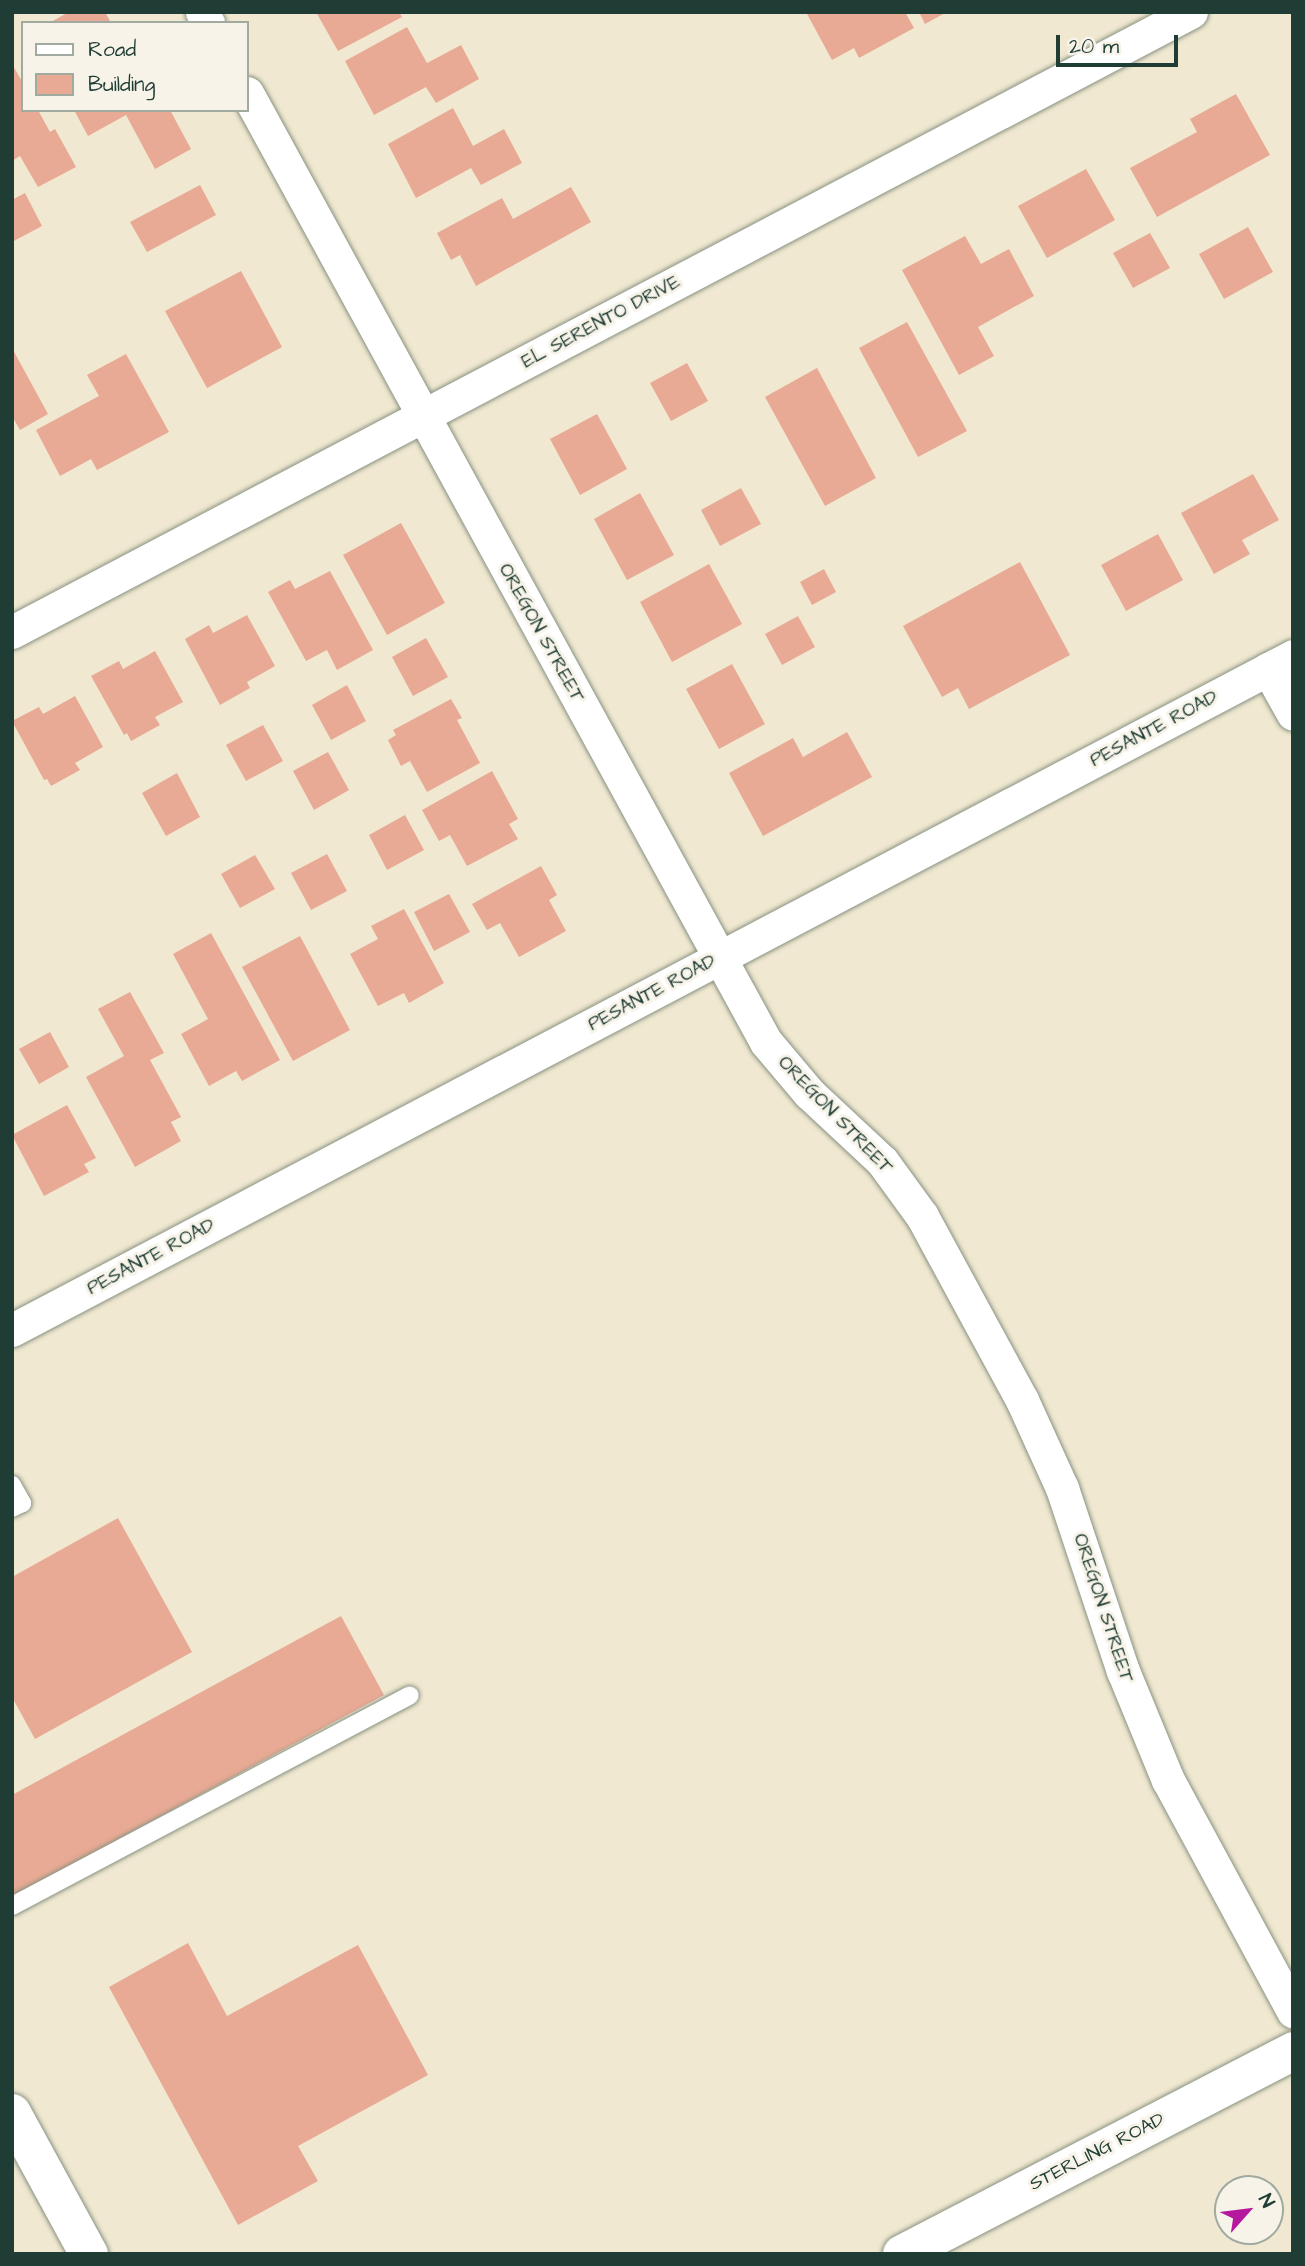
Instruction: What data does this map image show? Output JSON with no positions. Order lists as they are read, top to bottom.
{
  "streets": {
    "street": [
      "EL SERENTO DRIVE",
      "OREGON STREET",
      "PESANTE ROAD",
      "STERLING ROAD"
    ]
  },
  "crossings": [
    ["EL SERENTO DRIVE", "OREGON STREET"],
    ["OREGON STREET", "PESANTE ROAD"]
  ],
  "legend": ["Road", "Building"],
  "scale_bar": "20 m",
  "north": "top right"
}
